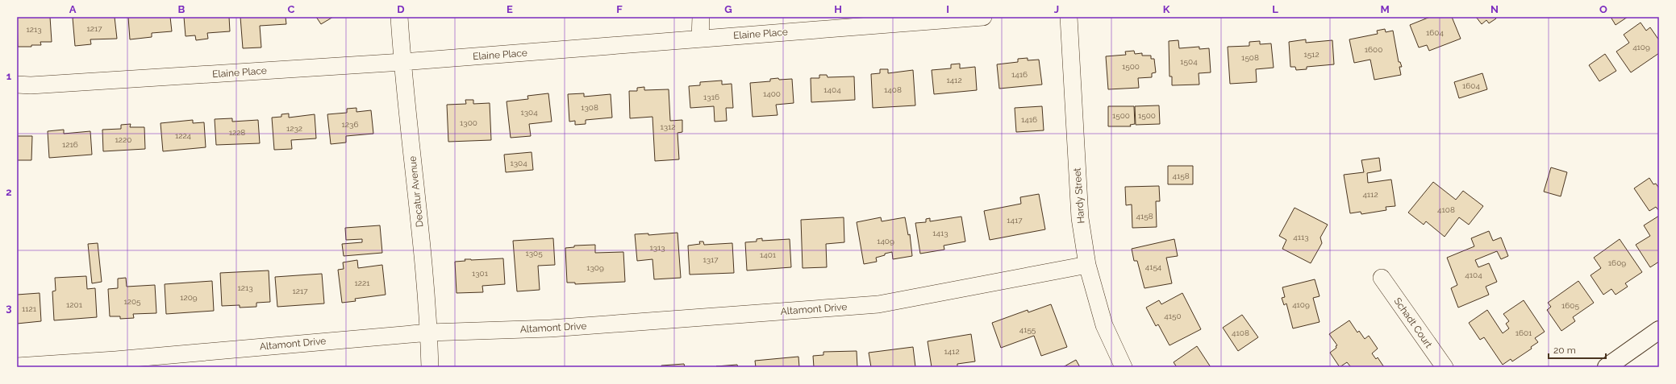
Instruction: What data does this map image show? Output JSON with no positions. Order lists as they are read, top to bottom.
{
  "streets": {
    "street": [
      "Elaine Place",
      "Decatur Avenue",
      "Hardy Street",
      "Altamont Drive",
      "Schadt Court"
    ]
  },
  "crossings": [
    ["Elaine Place", "Decatur Avenue"],
    ["Decatur Avenue", "Altamont Drive"],
    ["Hardy Street", "Altamont Drive"]
  ],
  "house_numbers": [
    "1217",
    "1213",
    "1604",
    "4109",
    "1600",
    "1512",
    "1508",
    "1504",
    "1500",
    "1416",
    "1412",
    "1604",
    "1404",
    "1408",
    "1400",
    "1316",
    "1308",
    "1304",
    "1500",
    "1500",
    "1416",
    "1300",
    "1236",
    "1312",
    "1232",
    "1228",
    "1224",
    "1220",
    "1216",
    "1304",
    "4158",
    "4112",
    "4108",
    "4158",
    "1417",
    "1413",
    "4113",
    "1409",
    "1313",
    "1305",
    "1401",
    "1317",
    "1609",
    "4154",
    "1309",
    "1301",
    "4104",
    "1221",
    "1213",
    "1217",
    "1209",
    "1205",
    "1201",
    "4109",
    "1605",
    "1121",
    "4150",
    "4155",
    "4108",
    "1601",
    "1412"
  ],
  "scale_bar": "20 m",
  "grid": {
    "columns": [
      "A",
      "B",
      "C",
      "D",
      "E",
      "F",
      "G",
      "H",
      "I",
      "J",
      "K",
      "L",
      "M",
      "N",
      "O"
    ],
    "rows": ["1", "2", "3"]
  }
}
